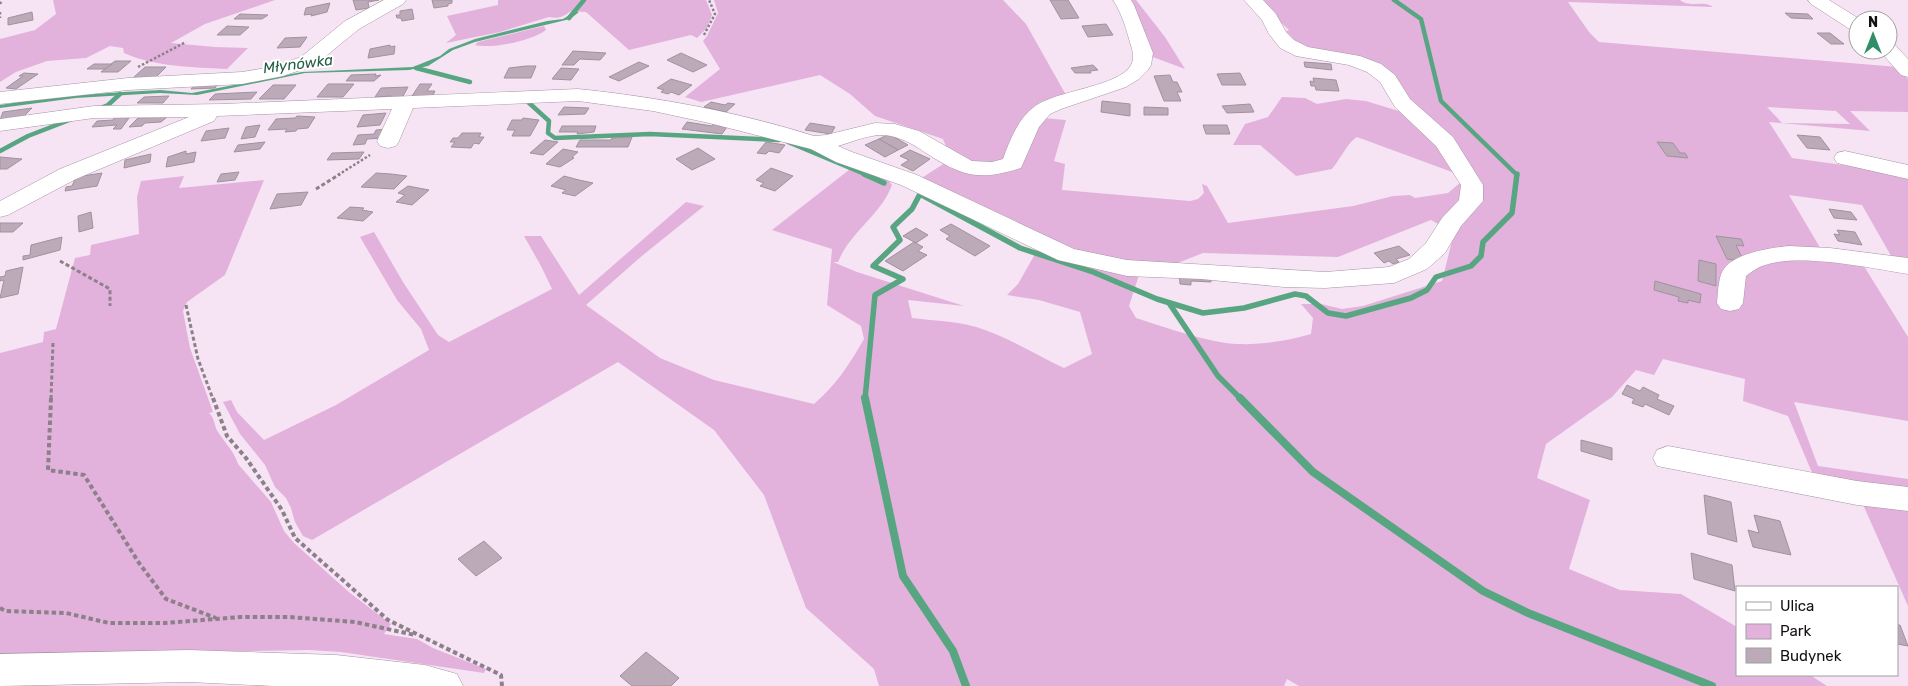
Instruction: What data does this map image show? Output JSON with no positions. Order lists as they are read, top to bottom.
{
  "water": ["Młynówka"],
  "legend": ["Ulica", "Park", "Budynek"],
  "north": "top"
}
